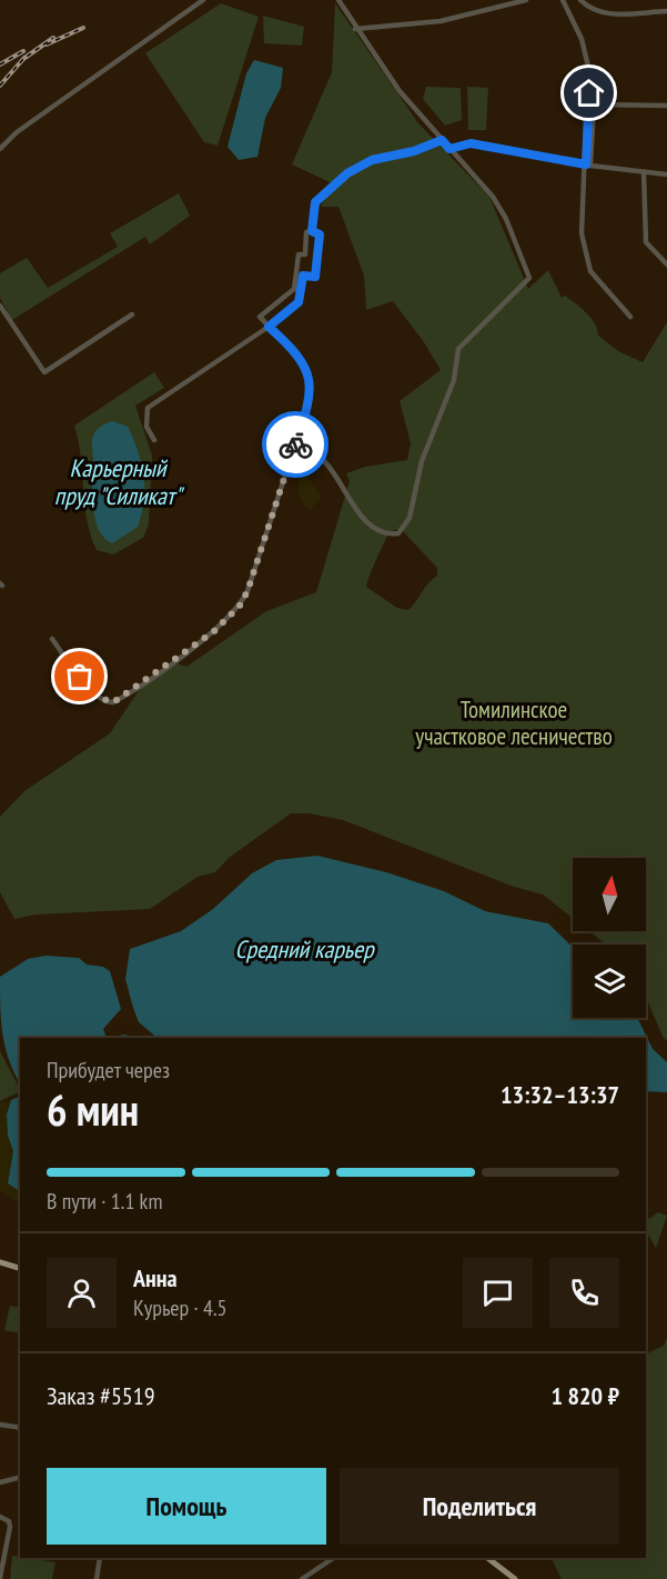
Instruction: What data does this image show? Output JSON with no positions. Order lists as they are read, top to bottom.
{
  "water": ["Карьерный пруд \"Силикат\"", "Средний карьер"],
  "parks": ["Томилинское участковое лесничество"],
  "north": "top",
  "page": {
    "heading": ["6 мин", "Прибудет через", "13:32–13:37"],
    "panel": [
      "Анна",
      "Курьер · 4.5",
      "Заказ #5519",
      "1 820 ₽"
    ],
    "bar": "В пути · 1.1 km",
    "buttons": ["Помощь", "Поделиться"]
  }
}
